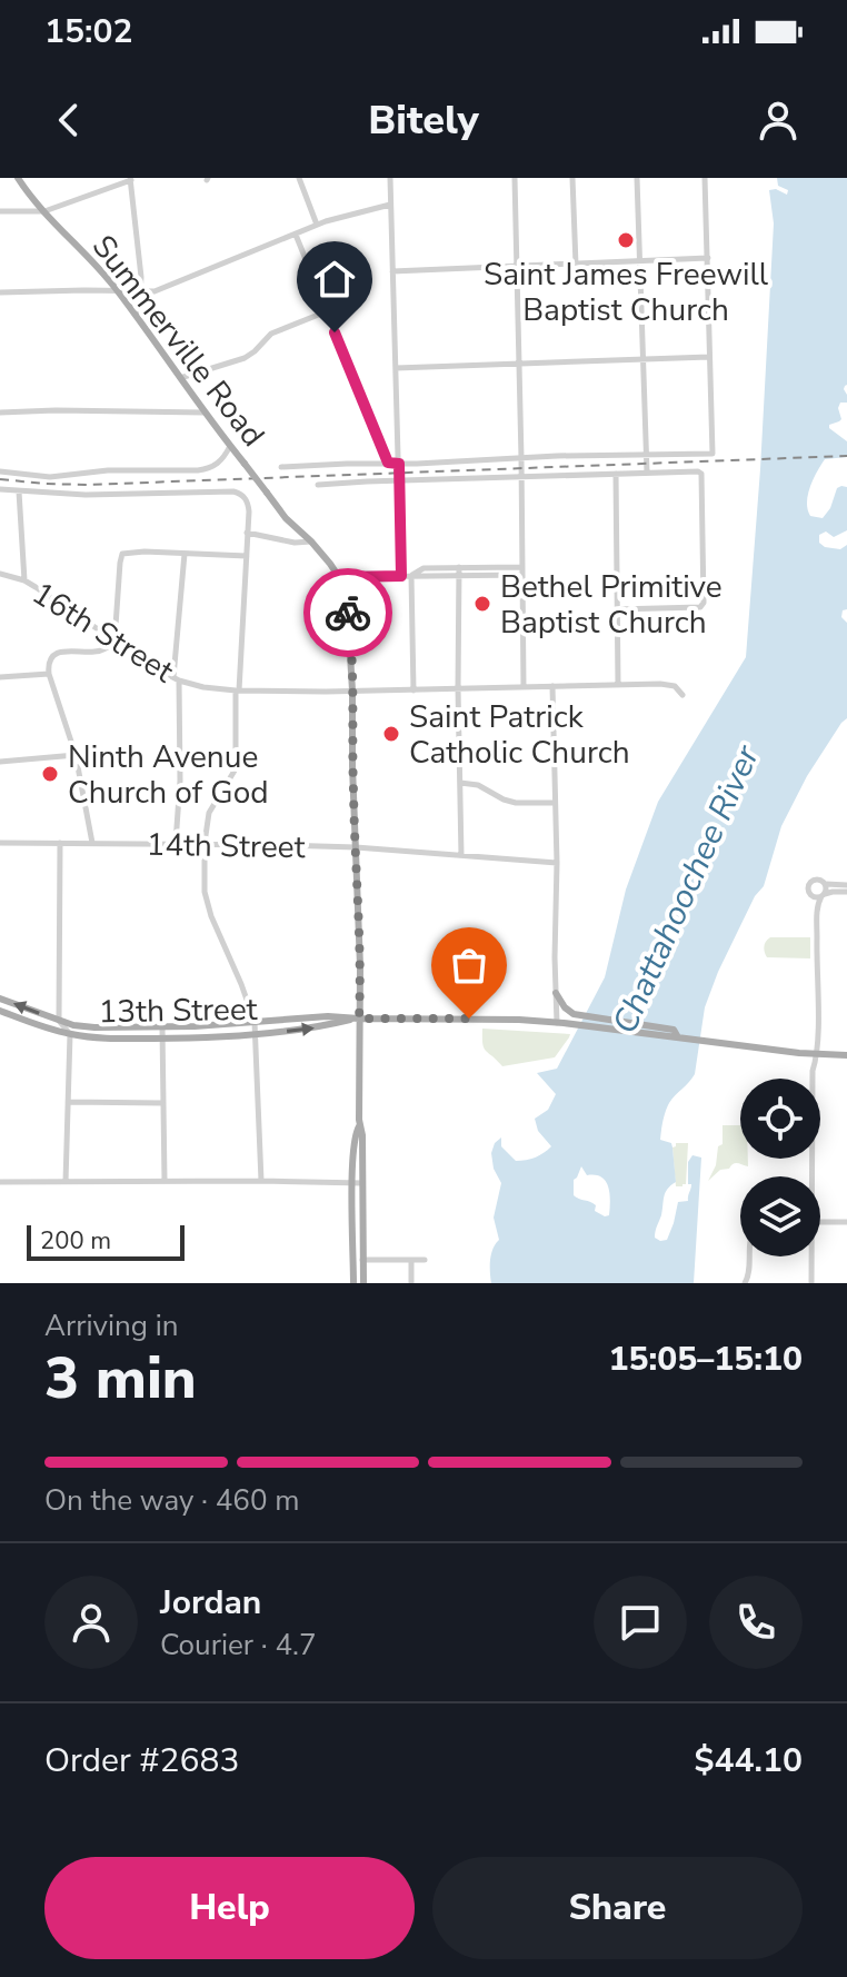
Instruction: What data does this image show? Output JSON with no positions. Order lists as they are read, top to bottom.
{
  "streets": {
    "main road": ["Summerville Road", "13th Street"],
    "street": ["16th Street", "14th Street"]
  },
  "water": ["Chattahoochee River"],
  "places": [
    "Saint James Freewill Baptist Church",
    "Bethel Primitive Baptist Church",
    "Saint Patrick Catholic Church",
    "Ninth Avenue Church of God"
  ],
  "scale_bar": "200 m",
  "page": {
    "status": "15:02",
    "header": "Bitely",
    "scale": "200 m",
    "heading": ["3 min", "Arriving in", "15:05–15:10"],
    "panel": [
      "Jordan",
      "Courier · 4.7",
      "Order #2683",
      "$44.10"
    ],
    "bar": "On the way · 460 m",
    "buttons": ["Help", "Share"]
  }
}
